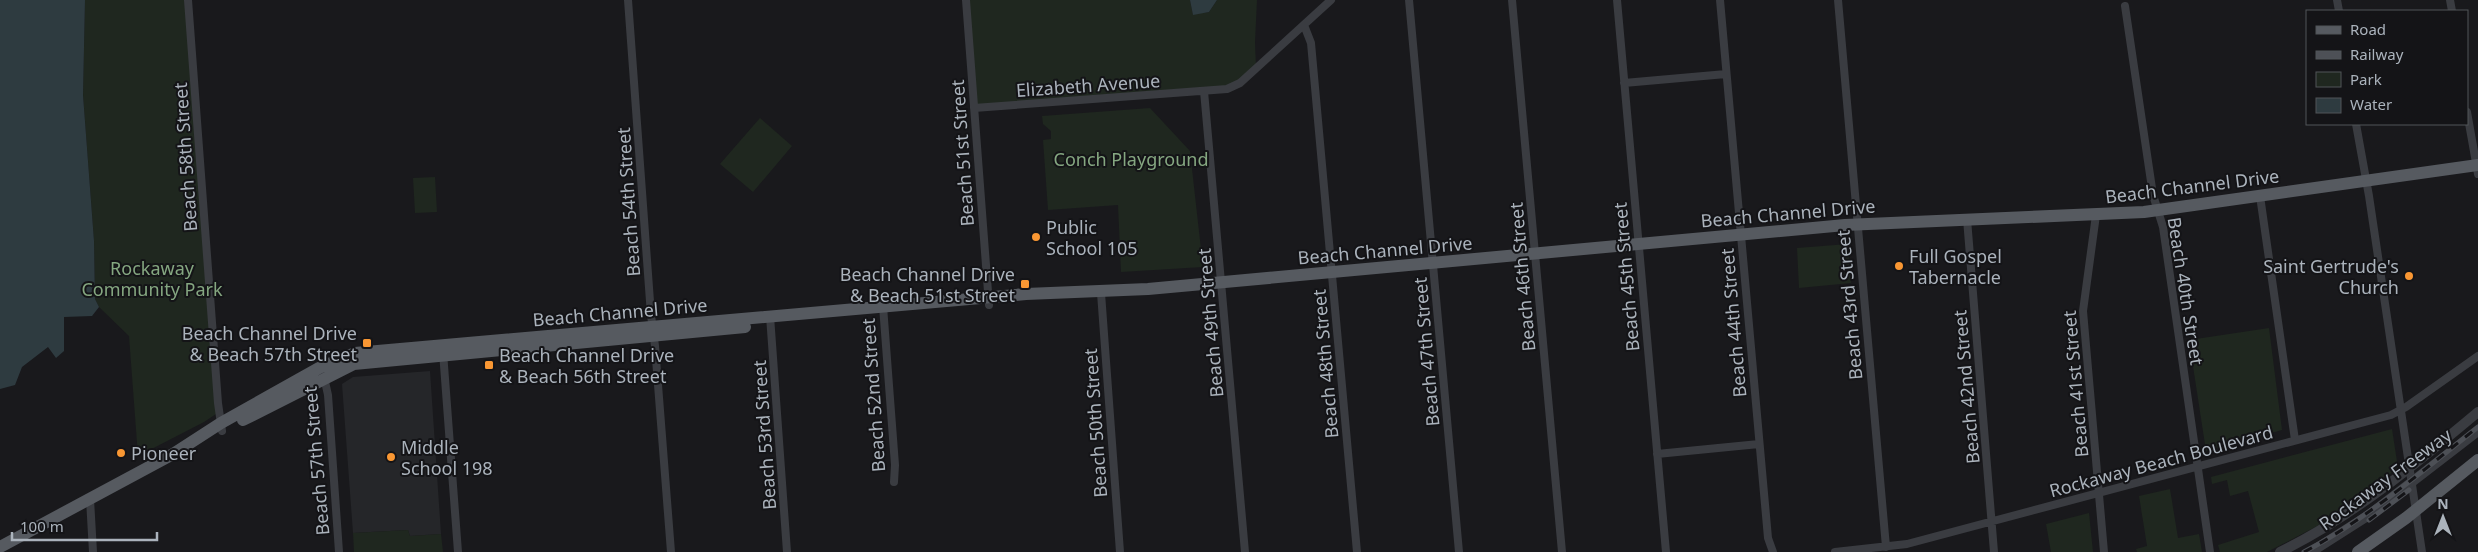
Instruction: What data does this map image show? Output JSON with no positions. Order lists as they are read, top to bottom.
{
  "streets": {
    "main road": ["Beach Channel Drive"],
    "street": [
      "Elizabeth Avenue",
      "Beach 51st Street",
      "Beach 58th Street",
      "Beach 54th Street",
      "Beach 46th Street",
      "Beach 45th Street",
      "Beach 40th Street",
      "Beach 43rd Street",
      "Beach 49th Street",
      "Beach 44th Street",
      "Beach 47th Street",
      "Beach 48th Street",
      "Beach 41st Street",
      "Beach 42nd Street",
      "Beach 52nd Street",
      "Beach 50th Street",
      "Beach 53rd Street",
      "Beach 57th Street",
      "Rockaway Beach Boulevard",
      "Rockaway Freeway"
    ]
  },
  "crossings": [
    ["Elizabeth Avenue", "Beach 51st Street"],
    ["Elizabeth Avenue", "Beach 49th Street"],
    ["Elizabeth Avenue", "Beach 48th Street"],
    ["Beach 51st Street", "Beach Channel Drive"],
    ["Beach 58th Street", "Beach Channel Drive"],
    ["Beach Channel Drive", "Beach 54th Street"],
    ["Beach Channel Drive", "Beach 46th Street"],
    ["Beach Channel Drive", "Beach 45th Street"],
    ["Beach Channel Drive", "Beach 40th Street"],
    ["Beach Channel Drive", "Beach 43rd Street"],
    ["Beach Channel Drive", "Beach 49th Street"],
    ["Beach Channel Drive", "Beach 44th Street"],
    ["Beach Channel Drive", "Beach 47th Street"],
    ["Beach Channel Drive", "Beach 48th Street"],
    ["Beach Channel Drive", "Beach 41st Street"],
    ["Beach Channel Drive", "Beach 42nd Street"],
    ["Beach Channel Drive", "Beach 52nd Street"],
    ["Beach Channel Drive", "Beach 50th Street"],
    ["Beach Channel Drive", "Beach 53rd Street"],
    ["Beach Channel Drive", "Beach 57th Street"],
    ["Beach 40th Street", "Rockaway Beach Boulevard"],
    ["Beach 43rd Street", "Rockaway Beach Boulevard"],
    ["Beach 41st Street", "Rockaway Beach Boulevard"],
    ["Beach 42nd Street", "Rockaway Beach Boulevard"]
  ],
  "parks": ["Conch Playground", "Rockaway Community Park"],
  "places": {
    "other": [
      "Public School 105",
      "Full Gospel Tabernacle",
      "Saint Gertrude's Church",
      "Pioneer",
      "Middle School 198"
    ],
    "transit": ["Beach Channel Drive & Beach 51st Street", "Beach Channel Drive & Beach 57th Street", "Beach Channel Drive & Beach 56th Street"]
  },
  "legend": [
    "Road",
    "Railway",
    "Park",
    "Water"
  ],
  "scale_bar": "100 m",
  "north": "top"
}
